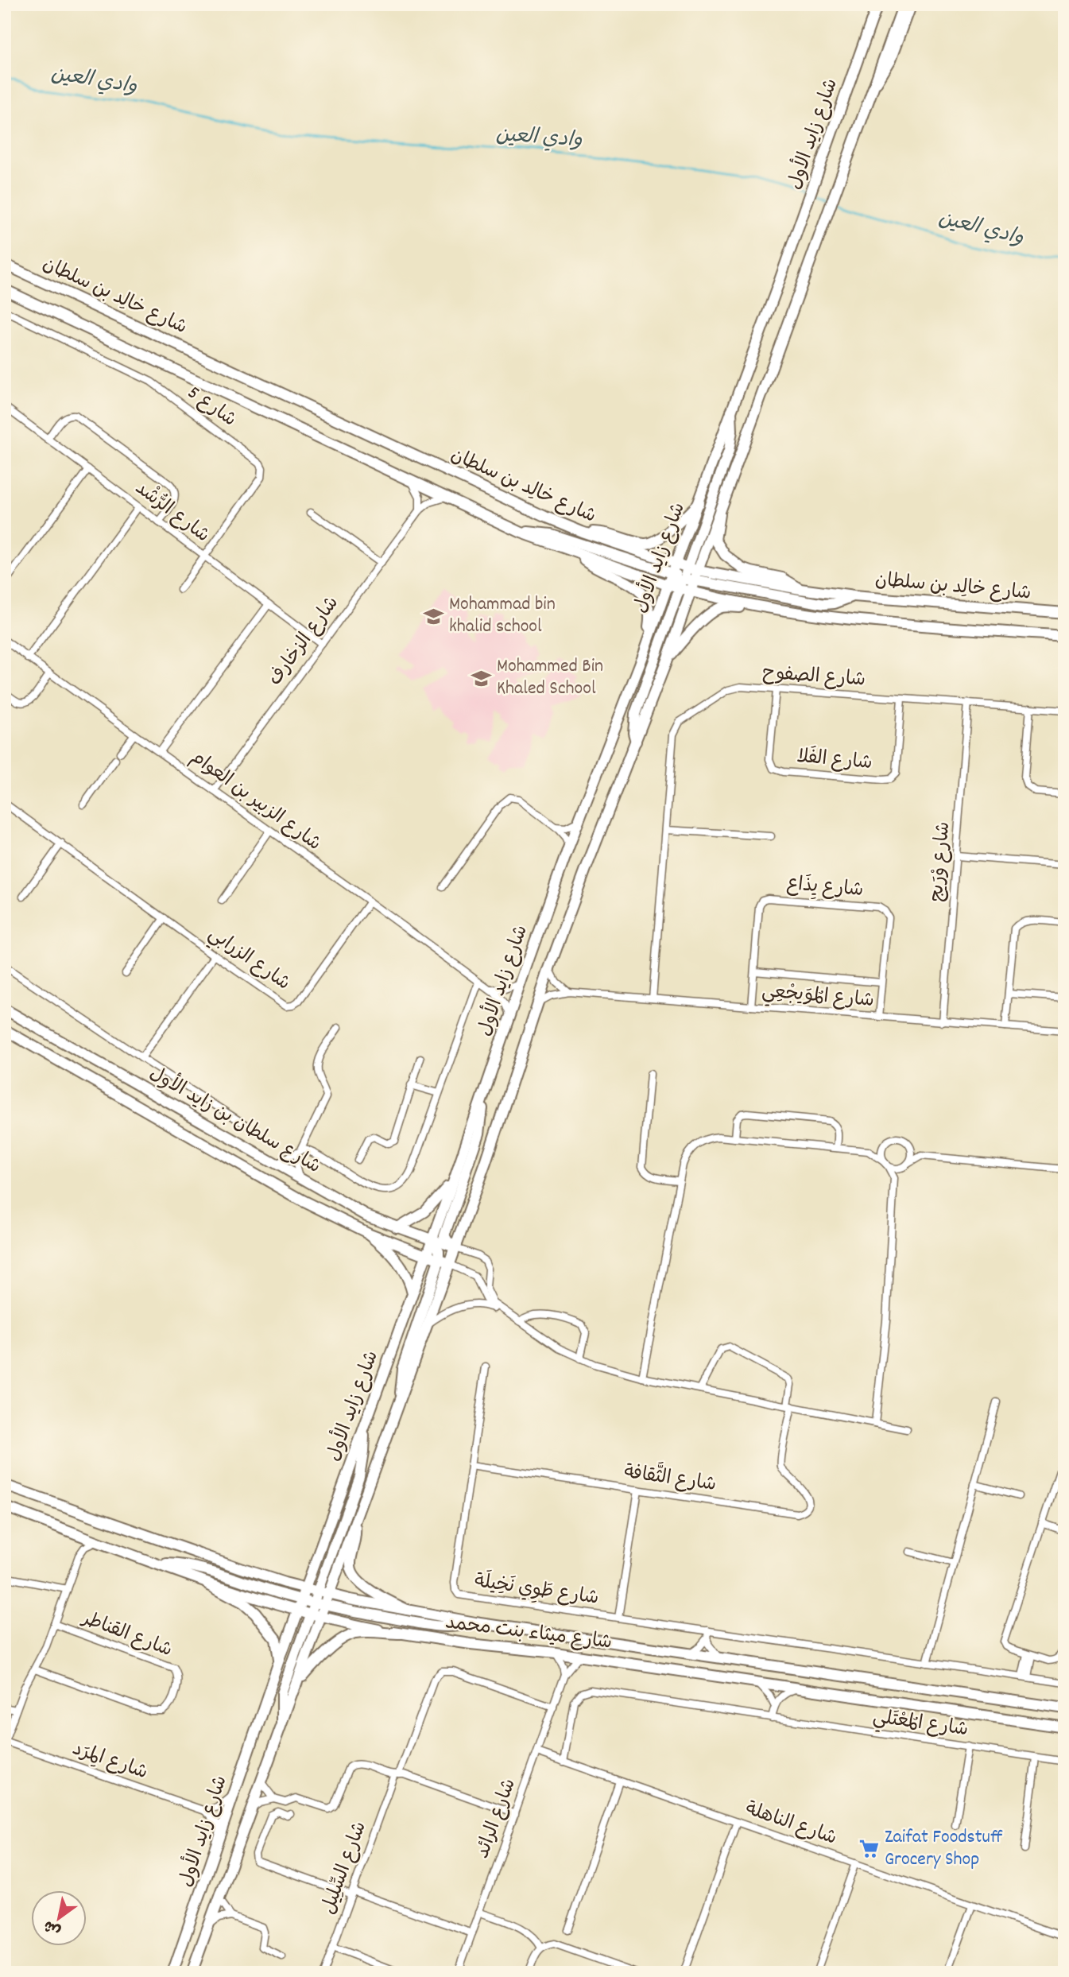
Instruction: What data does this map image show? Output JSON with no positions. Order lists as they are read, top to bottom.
{
  "streets": {
    "main road": [
      "شارع زايد الأول",
      "شارع خالِد بن سلطان",
      "شارع سلطان بن زايد الأول",
      "شارع ميثاء بنت محمد"
    ],
    "street": [
      "شارع 5",
      "شارع الرُّشْد",
      "شارع الزخارف",
      "شارع الصفوح",
      "شارع الفَلا",
      "شارع الزبير بن العوام",
      "شارع وْرَيج",
      "شارع يِذَاع",
      "شارع الزرابي",
      "شارع المُوَيجْعِي",
      "شارع الثَّقافة",
      "شارع طَوِي نَخِيلَة",
      "شارع القناطر",
      "شارع المُعْتَلي",
      "شارع المِرَد",
      "شارع الرائد",
      "شارع الناهلة",
      "شارع السِّلِيل"
    ]
  },
  "crossings": [
    ["شارع زايد الأول", "شارع خالِد بن سلطان"],
    ["شارع زايد الأول", "شارع الزبير بن العوام"],
    ["شارع زايد الأول", "شارع المُوَيجْعِي"],
    ["شارع زايد الأول", "شارع سلطان بن زايد الأول"],
    ["شارع زايد الأول", "شارع ميثاء بنت محمد"],
    ["شارع زايد الأول", "شارع المِرَد"],
    ["شارع خالِد بن سلطان", "شارع الزخارف"],
    ["شارع 5", "شارع الرُّشْد"],
    ["شارع الرُّشْد", "شارع الزخارف"],
    ["شارع الزخارف", "شارع الزبير بن العوام"],
    ["شارع الصفوح", "شارع الفَلا"],
    ["شارع الصفوح", "شارع وْرَيج"],
    ["شارع الصفوح", "شارع المُوَيجْعِي"],
    ["شارع الزبير بن العوام", "شارع الزرابي"],
    ["شارع وْرَيج", "شارع المُوَيجْعِي"],
    ["شارع يِذَاع", "شارع المُوَيجْعِي"],
    ["شارع الثَّقافة", "شارع طَوِي نَخِيلَة"],
    ["شارع ميثاء بنت محمد", "شارع الرائد"],
    ["شارع المُعْتَلي", "شارع الناهلة"],
    ["شارع الرائد", "شارع الناهلة"],
    ["شارع الرائد", "شارع السِّلِيل"]
  ],
  "water": ["وادي العين"],
  "places": {
    "school or university": ["Mohammad bin khalid school", "Mohammed Bin Khaled School"],
    "supermarket": ["Zaifat Foodstuff Grocery Shop"]
  },
  "north": "bottom left"
}
